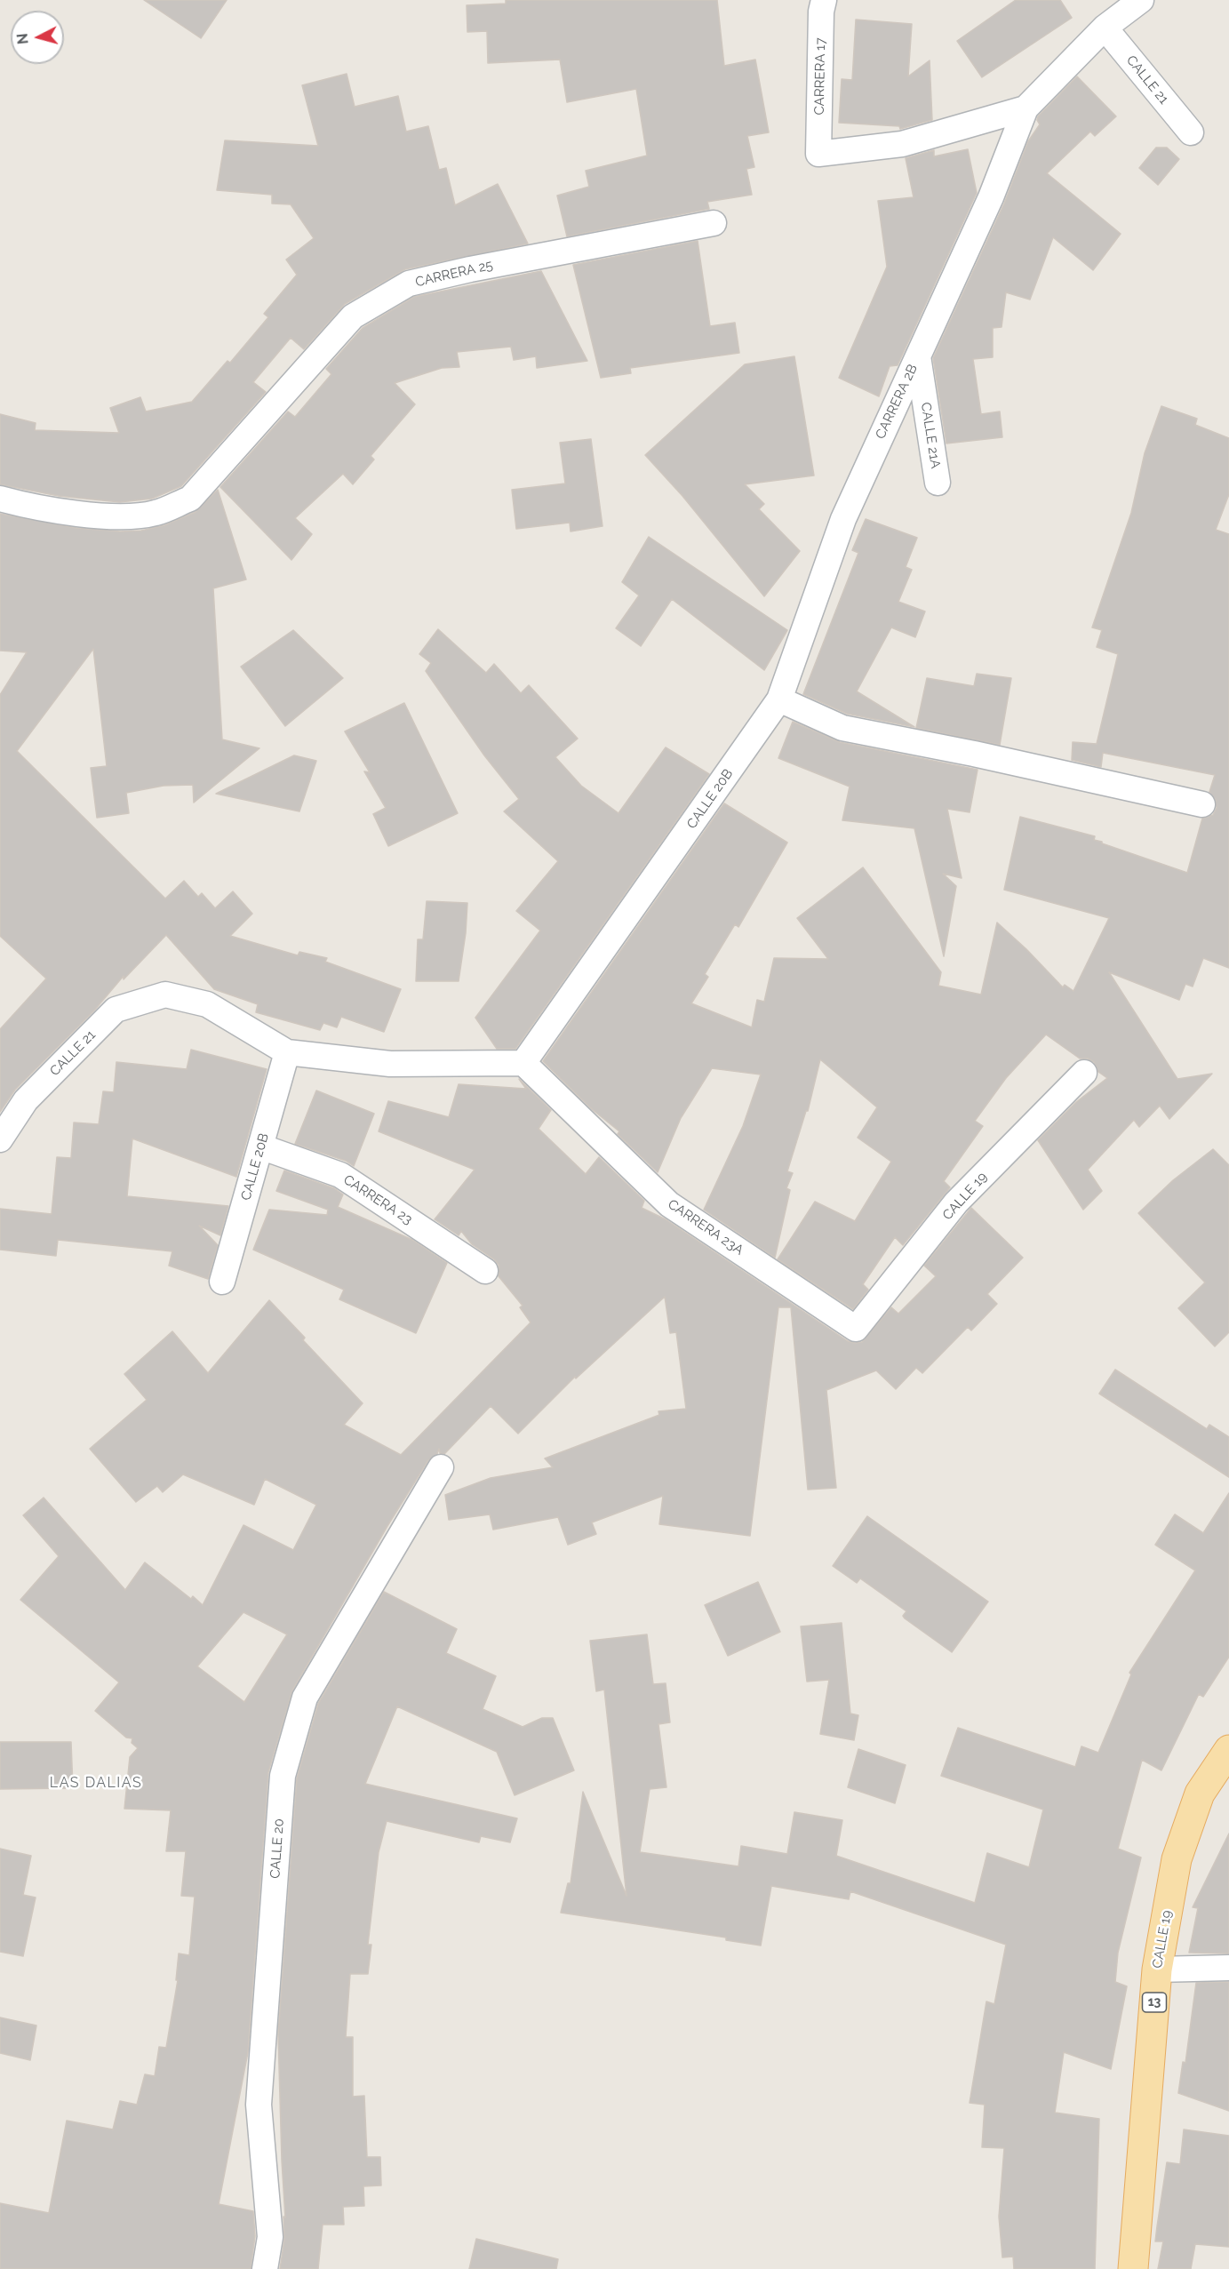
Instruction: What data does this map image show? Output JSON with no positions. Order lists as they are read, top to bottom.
{
  "streets": {
    "main road": ["CALLE 19", "13"],
    "street": [
      "CARRERA 17",
      "CALLE 21",
      "CARRERA 25",
      "CARRERA 2B",
      "CALLE 21A",
      "CALLE 20B",
      "CARRERA 23",
      "CARRERA 23A",
      "CALLE 20"
    ]
  },
  "crossings": [
    ["CARRERA 17", "CARRERA 2B"],
    ["CALLE 21", "CALLE 20B"],
    ["CARRERA 2B", "CALLE 21A"],
    ["CARRERA 2B", "CALLE 20B"],
    ["CALLE 20B", "CARRERA 23"],
    ["CALLE 20B", "CARRERA 23A"],
    ["CALLE 19", "CARRERA 23A"]
  ],
  "districts": ["LAS DALIAS"],
  "north": "left"
}
